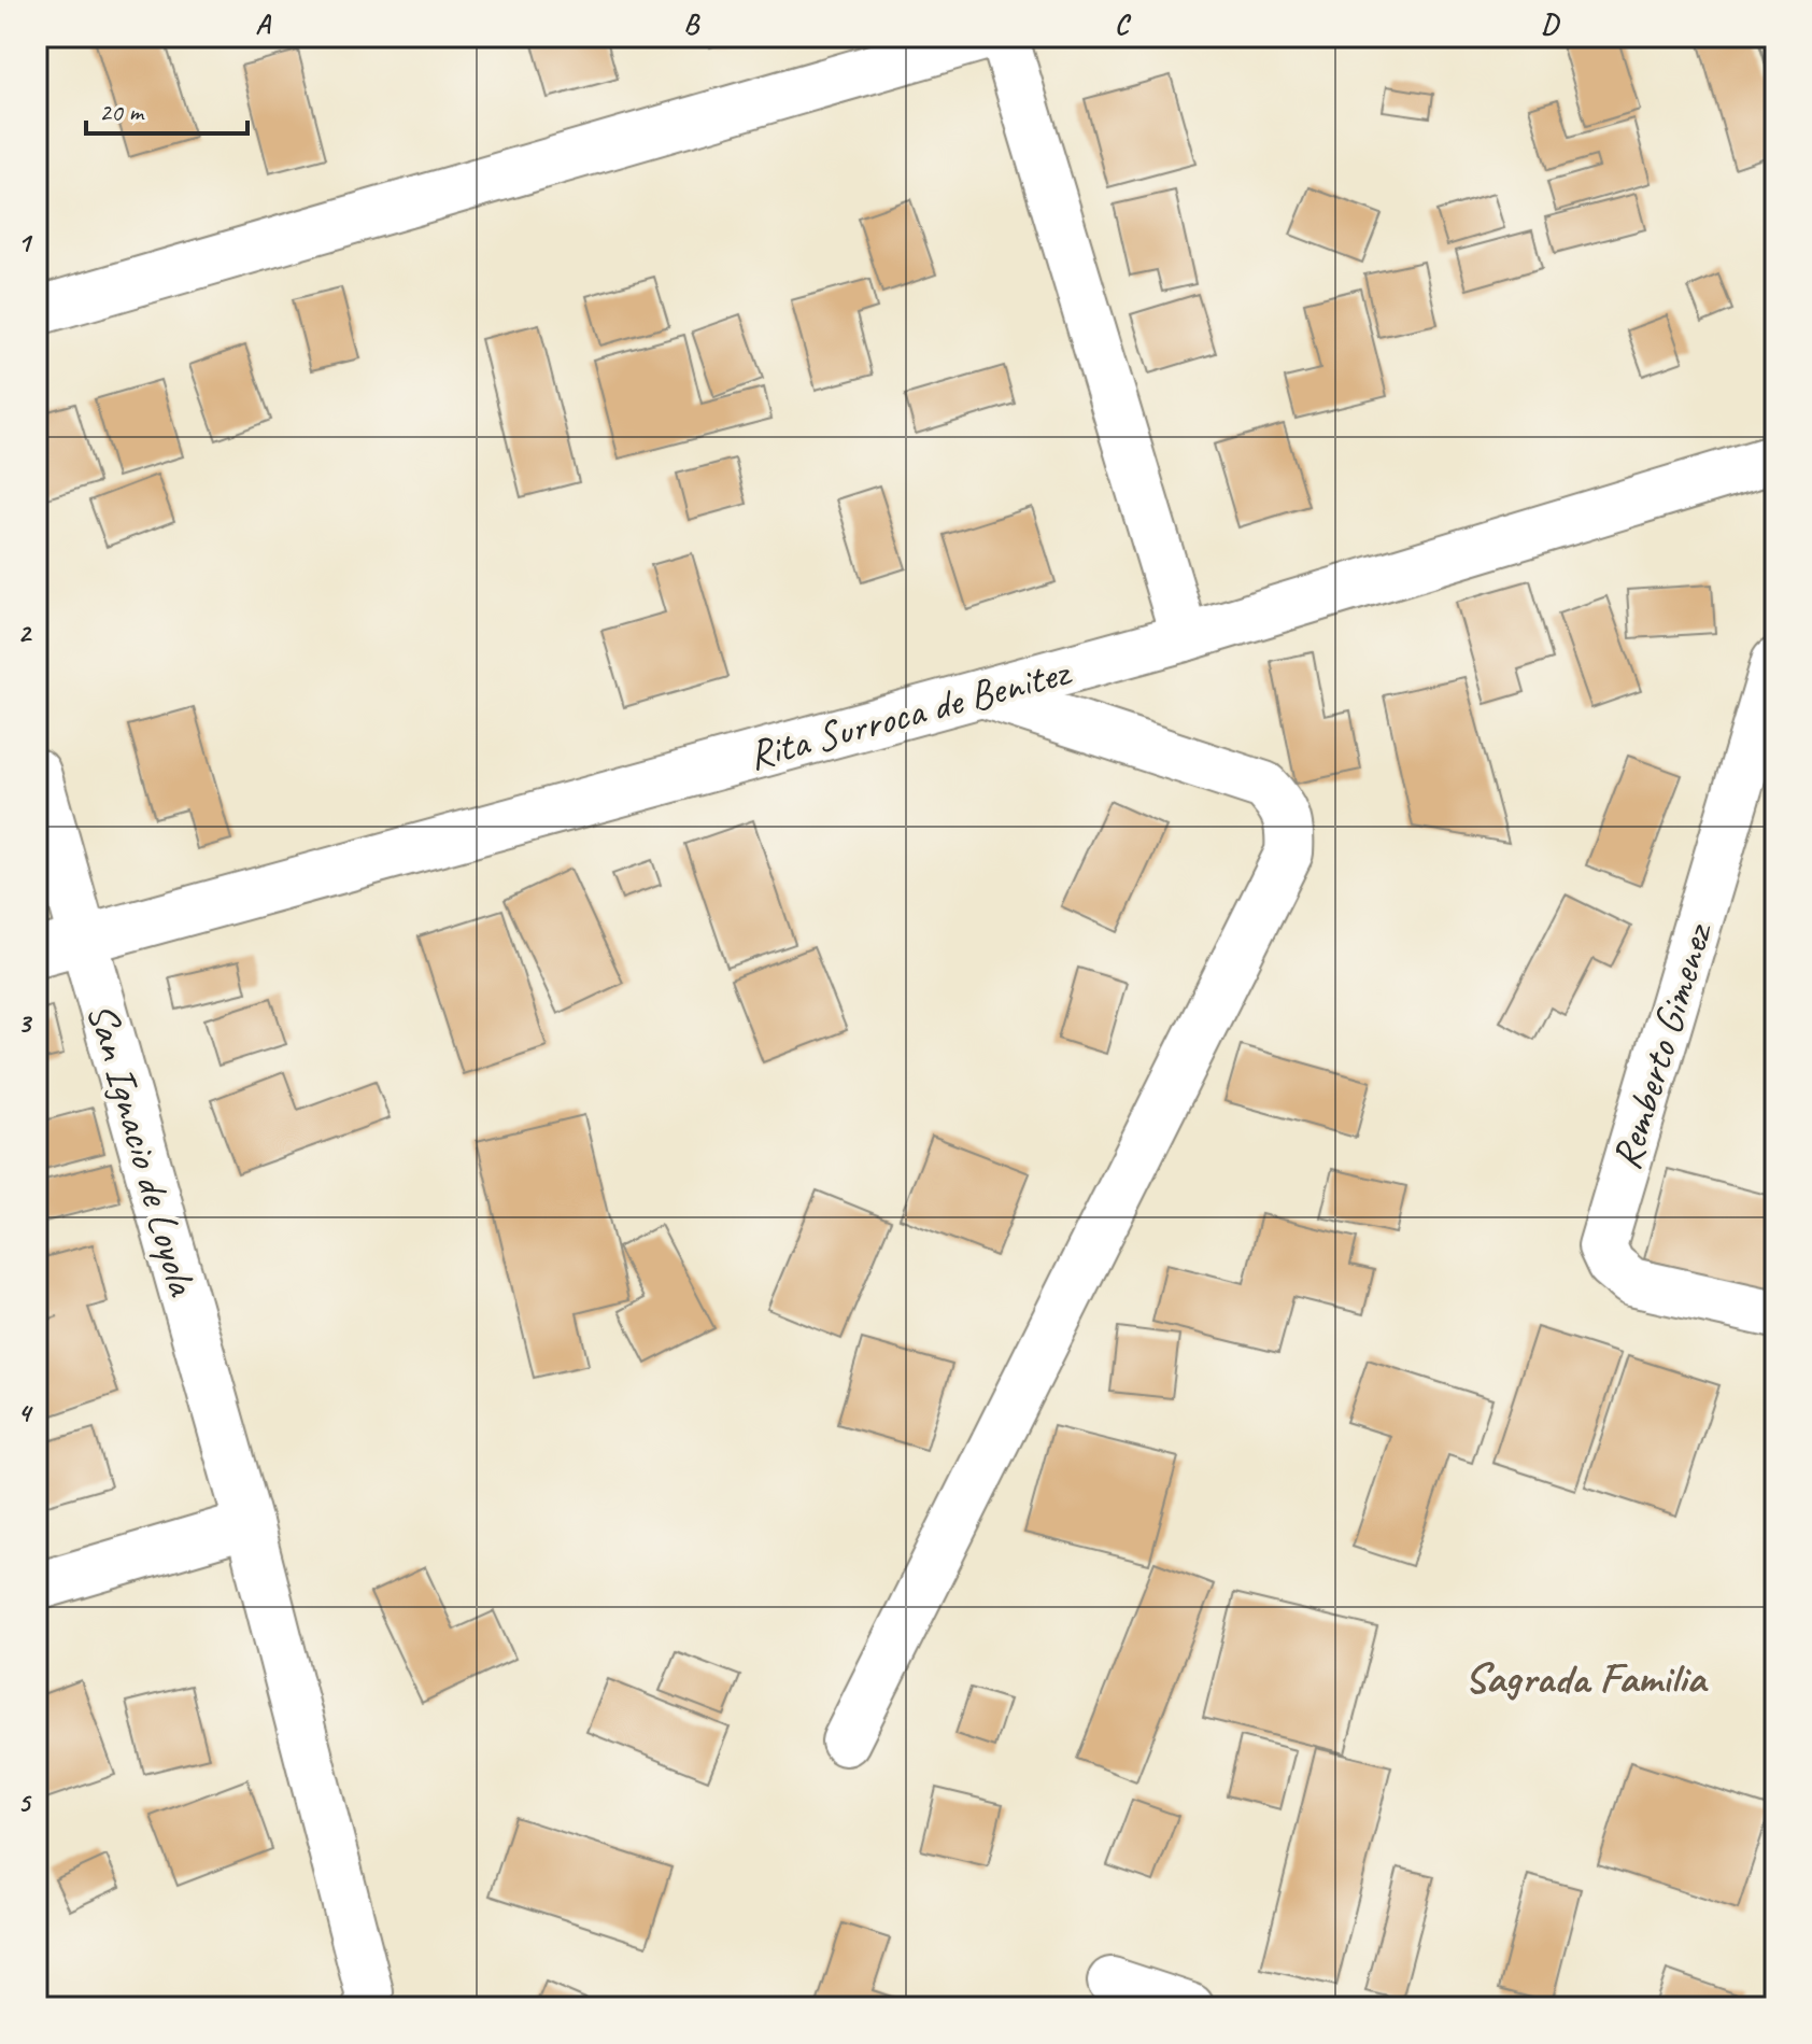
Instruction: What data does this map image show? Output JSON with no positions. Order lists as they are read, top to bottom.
{
  "streets": {
    "street": ["Rita Surroca de Benitez", "Remberto Gimenez", "San Ignacio de Loyola"]
  },
  "crossings": [
    ["Rita Surroca de Benitez", "San Ignacio de Loyola"]
  ],
  "districts": ["Sagrada Familia"],
  "scale_bar": "20 m",
  "grid": {
    "columns": [
      "A",
      "B",
      "C",
      "D"
    ],
    "rows": [
      "1",
      "2",
      "3",
      "4",
      "5"
    ]
  }
}
